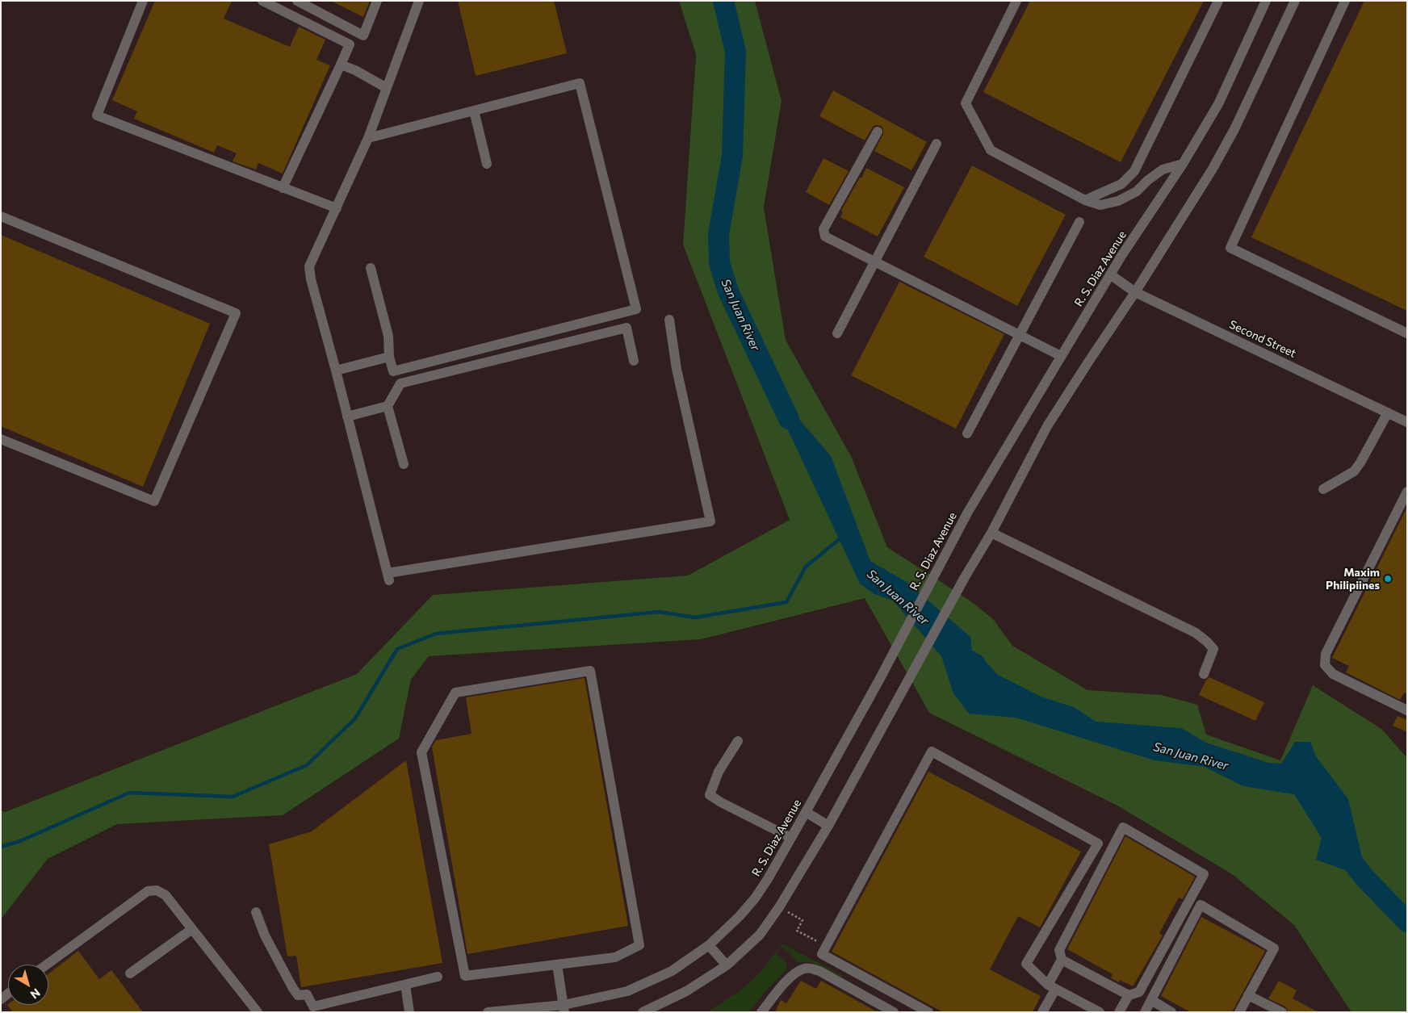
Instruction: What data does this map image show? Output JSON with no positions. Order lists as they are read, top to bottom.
{
  "streets": {
    "street": ["R. S. Diaz Avenue", "Second Street"]
  },
  "crossings": [
    ["R. S. Diaz Avenue", "Second Street"]
  ],
  "water": ["San Juan River"],
  "places": ["Maxim Philipiines"],
  "north": "bottom right"
}
